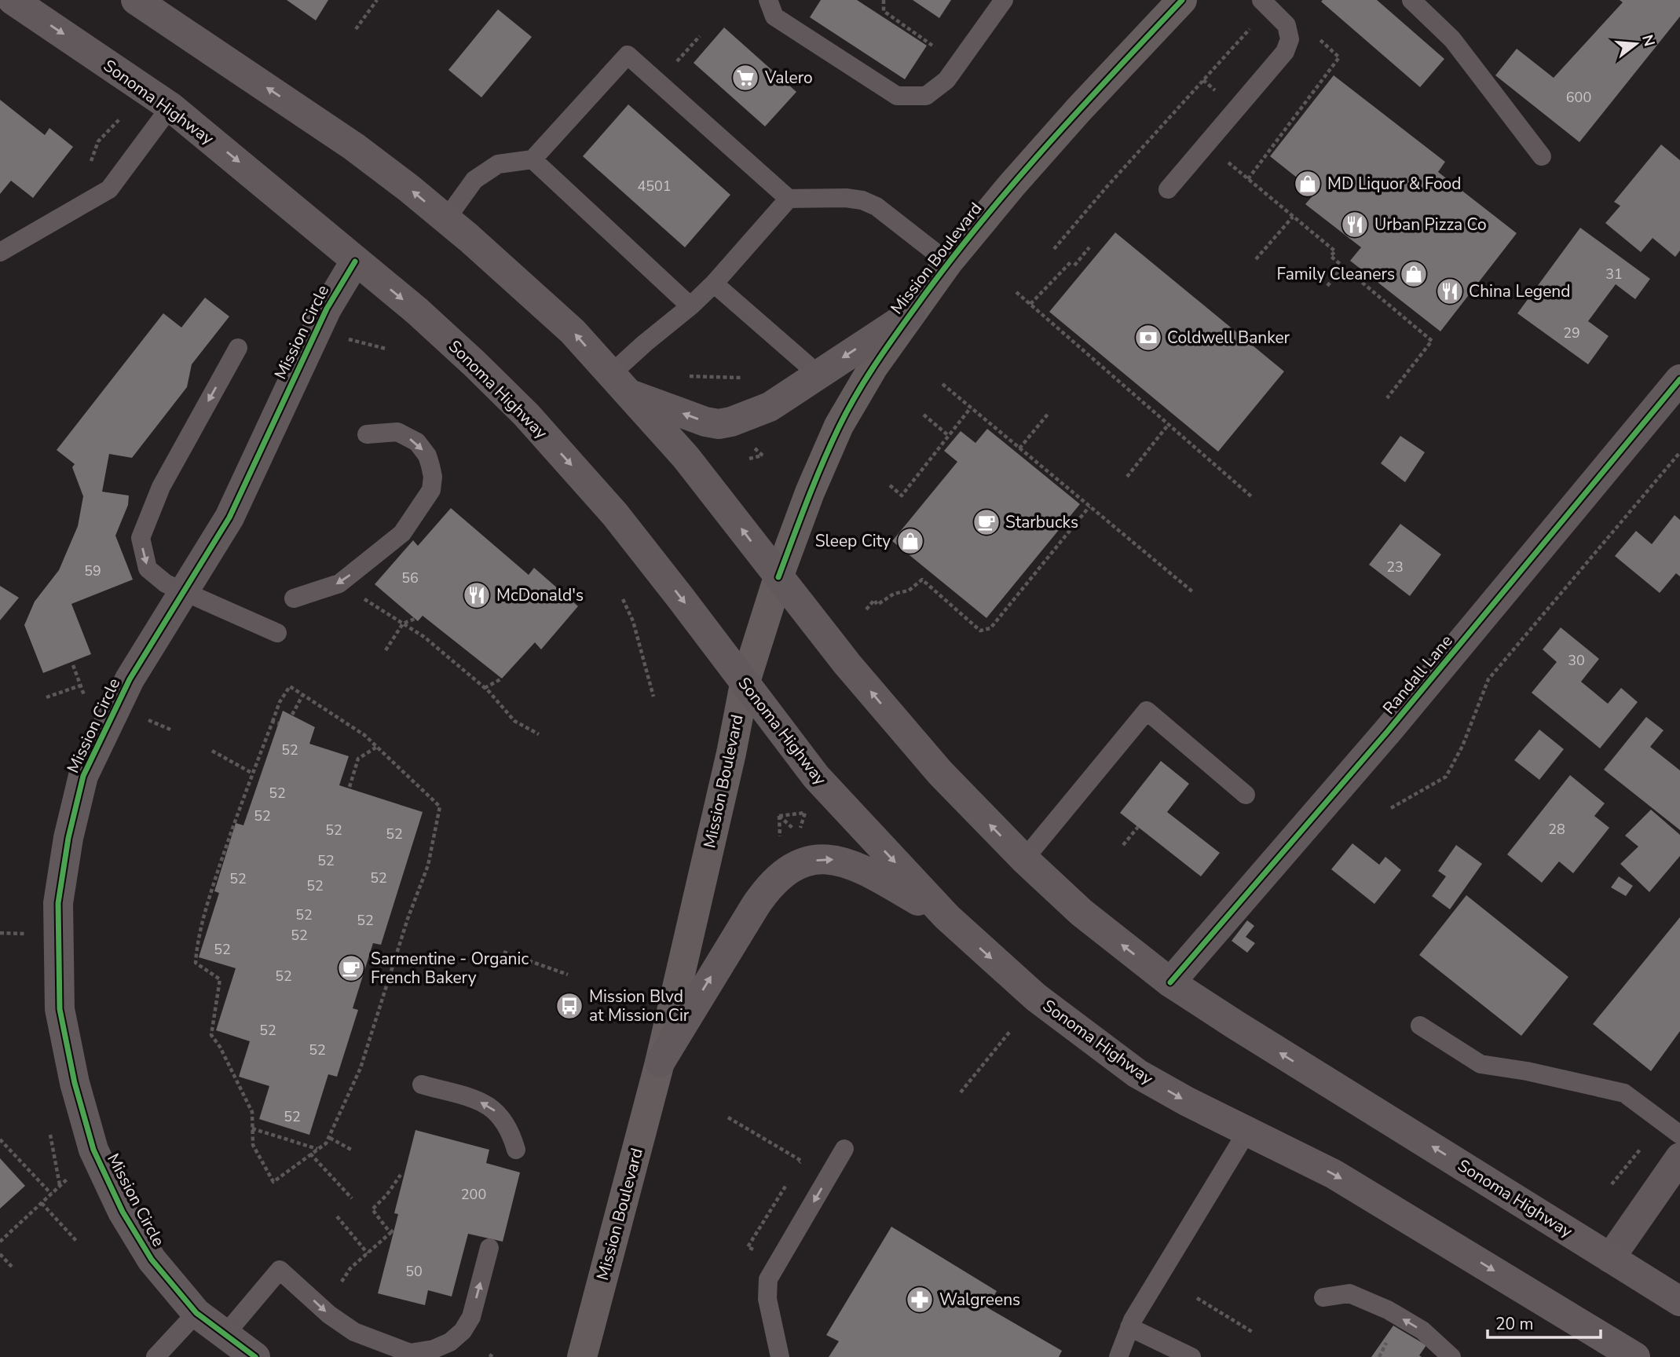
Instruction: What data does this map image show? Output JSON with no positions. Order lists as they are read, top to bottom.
{
  "streets": {
    "main road": ["Sonoma Highway", "Mission Boulevard"],
    "street": ["Mission Circle", "Randall Lane"]
  },
  "crossings": [
    ["Sonoma Highway", "Mission Boulevard"],
    ["Sonoma Highway", "Mission Circle"],
    ["Sonoma Highway", "Randall Lane"]
  ],
  "places": {
    "supermarket": ["Valero"],
    "shop": ["MD Liquor & Food", "Family Cleaners", "Sleep City"],
    "restaurant": ["Urban Pizza Co", "China Legend", "McDonald's"],
    "bank": ["Coldwell Banker"],
    "cafe": ["Starbucks", "Sarmentine - Organic French Bakery"],
    "bus stop": ["Mission Blvd at Mission Cir"],
    "pharmacy": ["Walgreens"]
  },
  "house_numbers": [
    "600",
    "4501",
    "31",
    "29",
    "23",
    "59",
    "56",
    "30",
    "52",
    "52",
    "52",
    "28",
    "52",
    "52",
    "52",
    "52",
    "52",
    "52",
    "52",
    "52",
    "52",
    "52",
    "52",
    "52",
    "52",
    "52",
    "200",
    "50"
  ],
  "scale_bar": "20 m",
  "north": "right"
}
